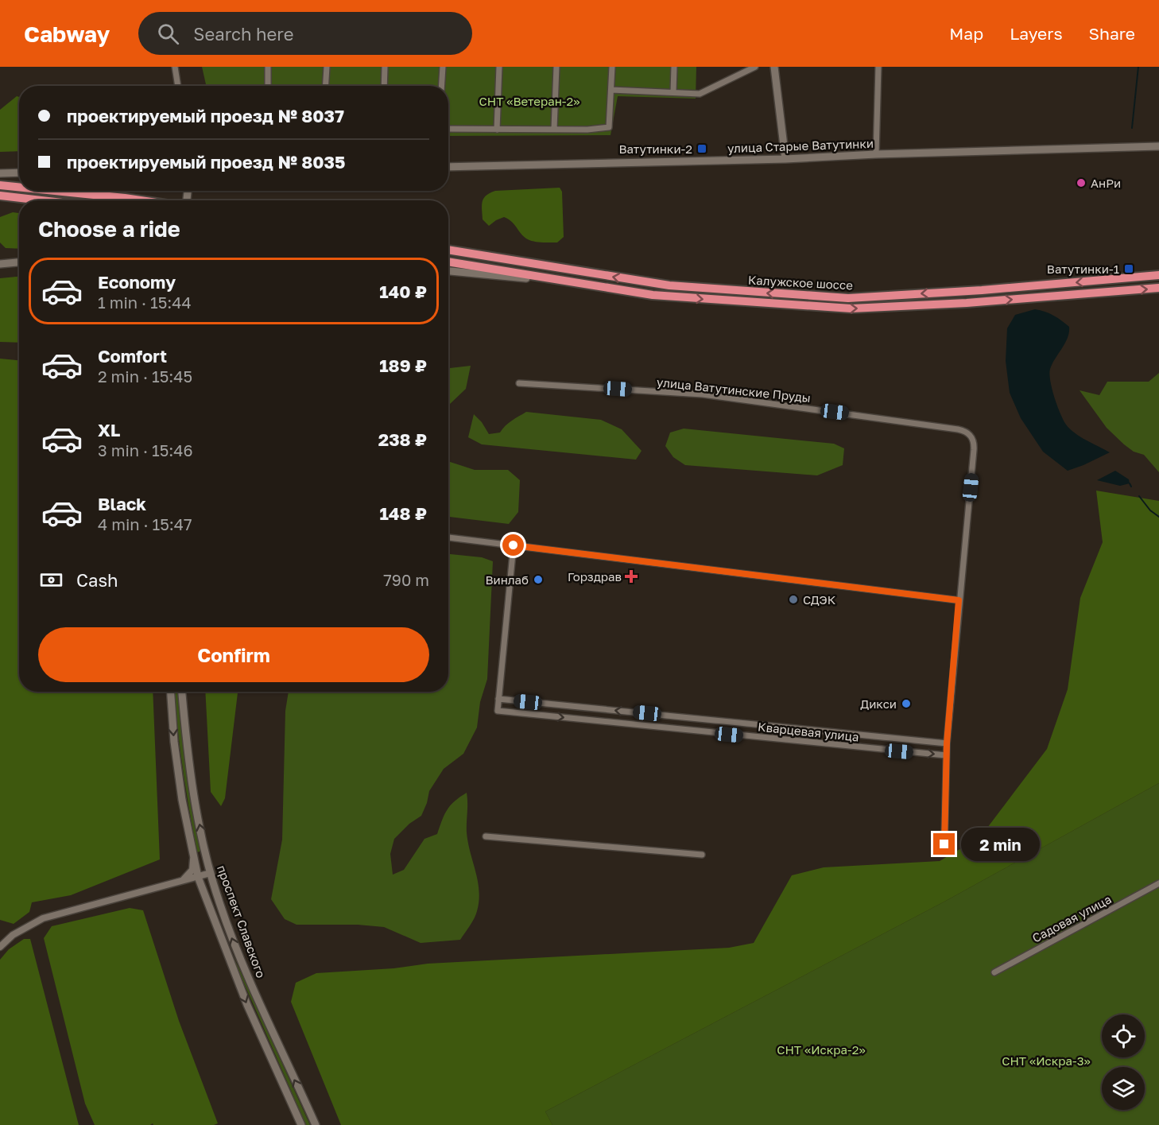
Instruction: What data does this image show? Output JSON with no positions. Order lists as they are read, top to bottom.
{
  "streets": {
    "highway": ["Калужское шоссе"],
    "main road": ["улица Старые Ватутинки", "проспект Славского"],
    "street": ["улица Ватутинские Пруды", "Кварцевая улица", "Садовая улица"]
  },
  "parks": ["СНТ «Ветеран-2»", "СНТ «Искра-2»", "СНТ «Искра-3»"],
  "places": {
    "transit": ["Ватутинки-2", "Ватутинки-1"],
    "other": [
      "АнРи",
      "Винлаб",
      "СДЭК",
      "Дикси"
    ],
    "health": ["Горздрав"]
  },
  "page": {
    "header": "Cabway",
    "search": "Search here",
    "nav": ["Map", "Layers", "Share"],
    "banner": ["проектируемый проезд № 8037", "проектируемый проезд № 8035"],
    "heading": "Choose a ride",
    "list": [
      {
        "name": "Economy",
        "note": "1 min · 15:44",
        "value": "140 ₽"
      },
      {
        "name": "Comfort",
        "note": "2 min · 15:45",
        "value": "189 ₽"
      },
      {
        "name": "XL",
        "note": "3 min · 15:46",
        "value": "238 ₽"
      },
      {
        "name": "Black",
        "note": "4 min · 15:47",
        "value": "148 ₽"
      }
    ],
    "pay": ["Cash", "790 m"],
    "buttons": "Confirm",
    "bubble": "2 min"
  }
}
